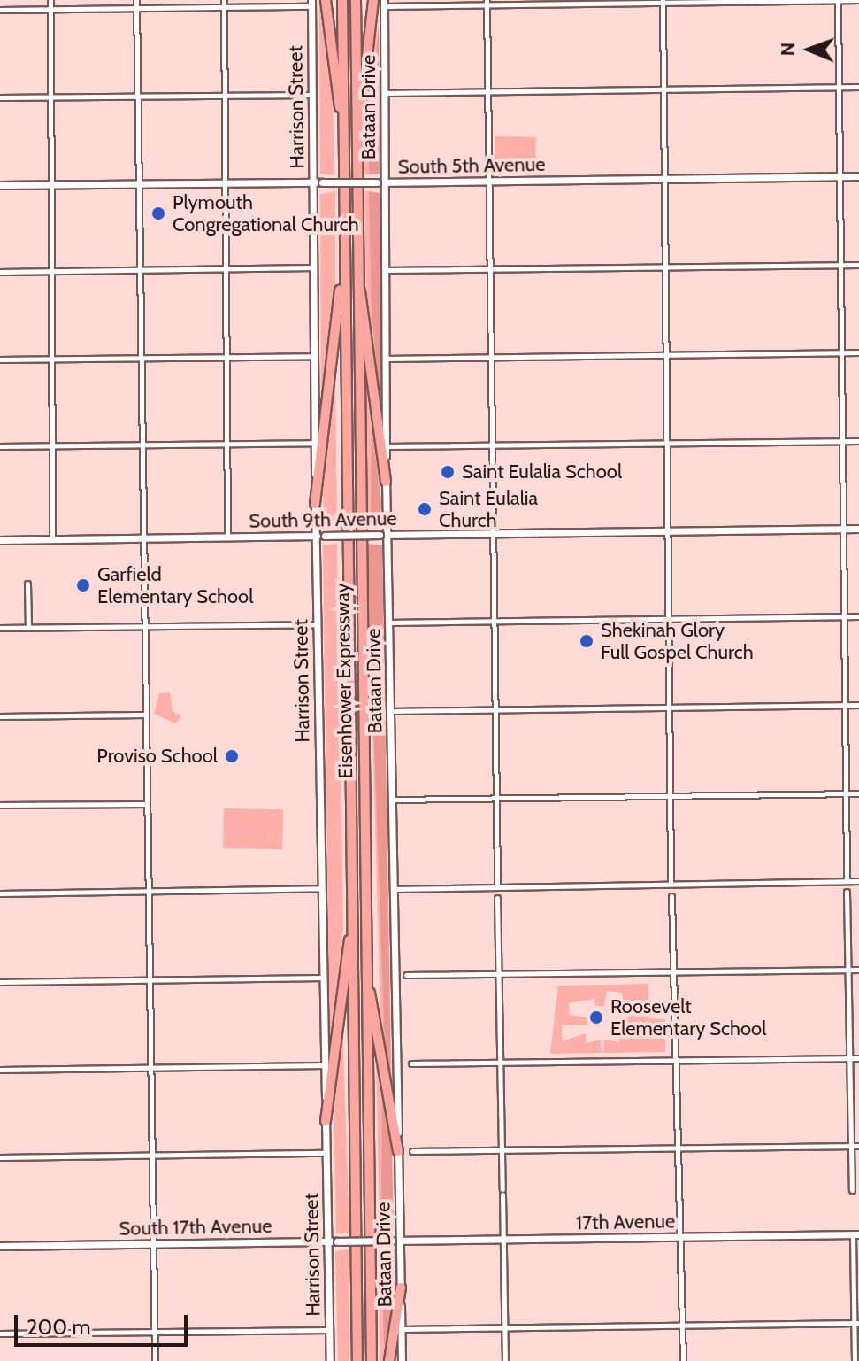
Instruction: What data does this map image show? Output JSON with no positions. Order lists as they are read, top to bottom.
{
  "streets": {
    "highway": ["Eisenhower Expressway"],
    "street": [
      "Harrison Street",
      "Bataan Drive",
      "South 5th Avenue",
      "South 9th Avenue",
      "17th Avenue",
      "South 17th Avenue"
    ]
  },
  "crossings": [
    ["Harrison Street", "South 5th Avenue"],
    ["Harrison Street", "South 9th Avenue"],
    ["Harrison Street", "South 17th Avenue"],
    ["Bataan Drive", "South 5th Avenue"],
    ["Bataan Drive", "South 9th Avenue"],
    ["Bataan Drive", "17th Avenue"],
    ["Bataan Drive", "South 17th Avenue"],
    ["17th Avenue", "South 17th Avenue"]
  ],
  "places": [
    "Plymouth Congregational Church",
    "Saint Eulalia School",
    "Saint Eulalia Church",
    "Garfield Elementary School",
    "Shekinah Glory Full Gospel Church",
    "Proviso School",
    "Roosevelt Elementary School"
  ],
  "scale_bar": "200 m",
  "north": "left"
}
